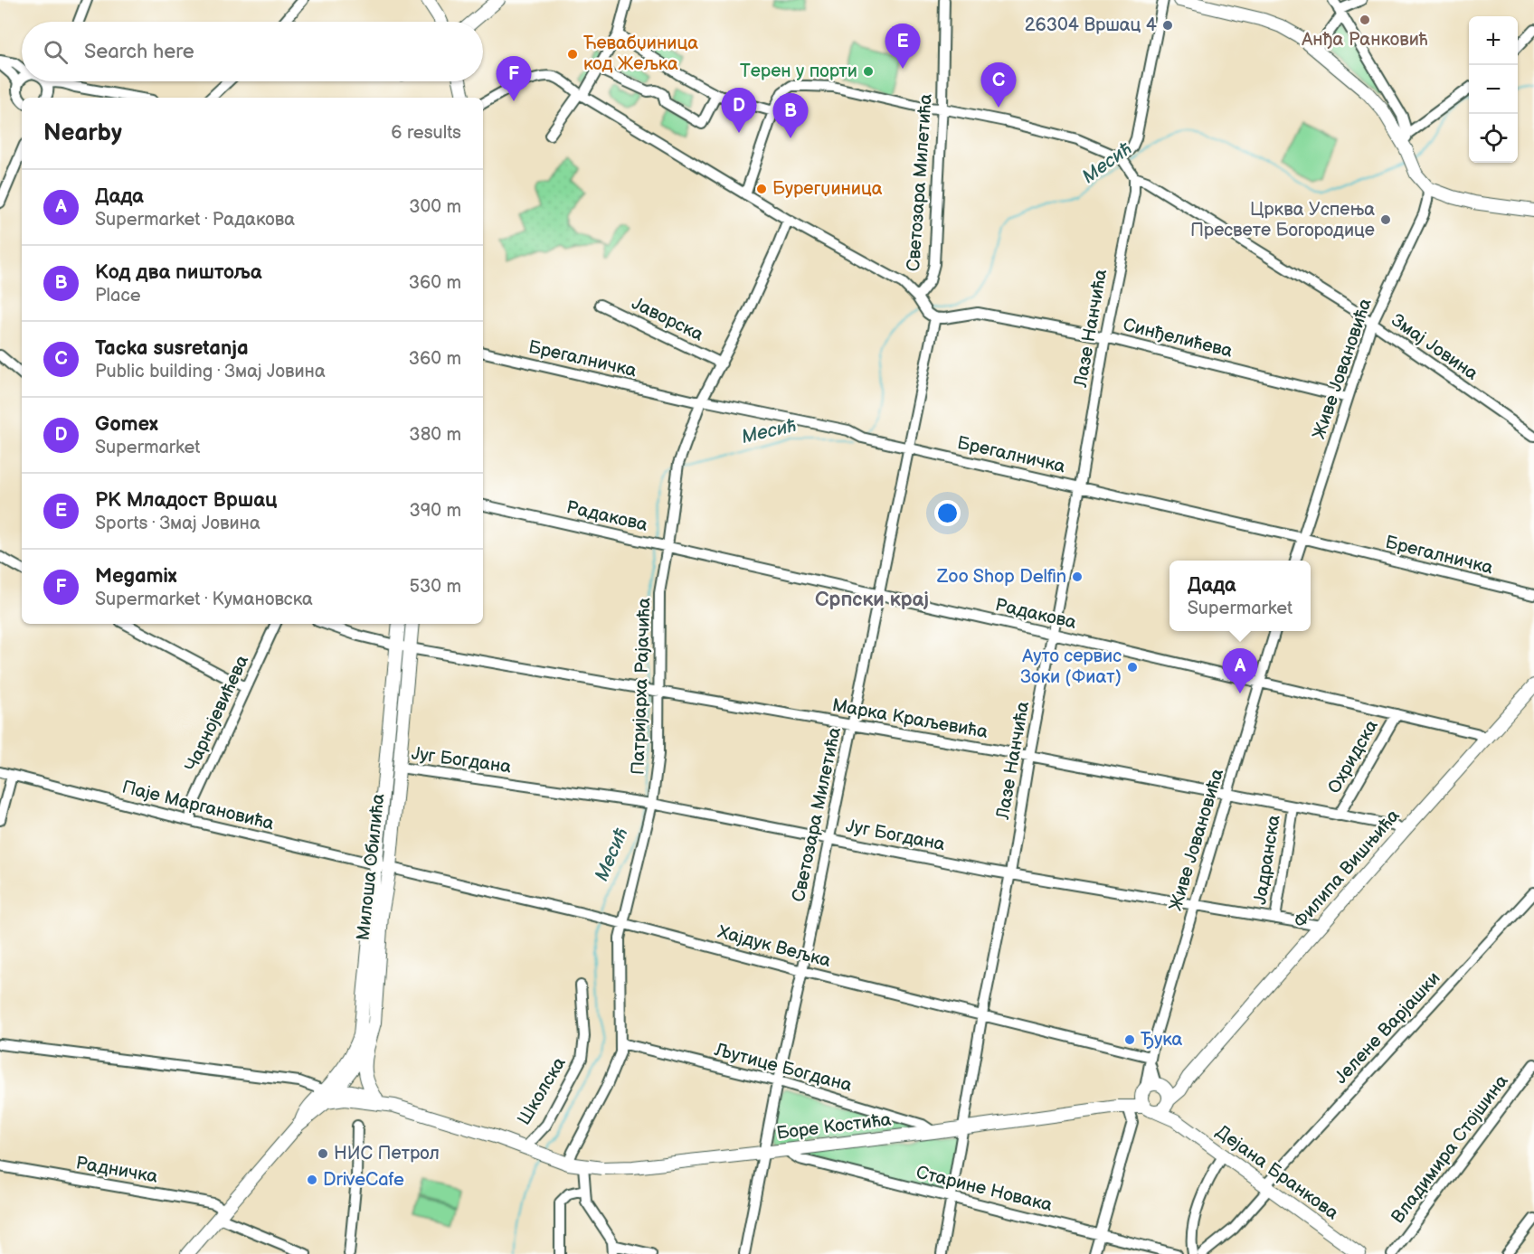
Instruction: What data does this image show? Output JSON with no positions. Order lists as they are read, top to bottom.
{
  "streets": {
    "main road": [
      "Милоша Обилића",
      "Филипа Вишњића",
      "Школска",
      "Боре Костића",
      "Дејана Бранкова"
    ],
    "street": [
      "Светозара Милетића",
      "Јаворска",
      "Лазе Нанчића",
      "Синђелићева",
      "Змај Јовина",
      "Брегалничка",
      "Живе Јовановића",
      "Радакова",
      "Патријарха Рајачића",
      "Чарнојевићева",
      "Марка Краљевића",
      "Охридска",
      "Југ Богдана",
      "Паје Маргановића",
      "Јадранска",
      "Хајдук Вељка",
      "Јелене Варјашки",
      "Љутице Богдана",
      "Владимира Стојшина",
      "Радничка",
      "Старине Новака"
    ]
  },
  "crossings": [
    ["Светозара Милетића", "Синђелићева"],
    ["Светозара Милетића", "Брегалничка"],
    ["Светозара Милетића", "Радакова"],
    ["Светозара Милетића", "Марка Краљевића"],
    ["Светозара Милетића", "Југ Богдана"],
    ["Светозара Милетића", "Хајдук Вељка"],
    ["Светозара Милетића", "Љутице Богдана"],
    ["Светозара Милетића", "Боре Костића"],
    ["Јаворска", "Патријарха Рајачића"],
    ["Лазе Нанчића", "Синђелићева"],
    ["Лазе Нанчића", "Змај Јовина"],
    ["Лазе Нанчића", "Брегалничка"],
    ["Лазе Нанчића", "Радакова"],
    ["Лазе Нанчића", "Марка Краљевића"],
    ["Лазе Нанчића", "Југ Богдана"],
    ["Лазе Нанчића", "Хајдук Вељка"],
    ["Лазе Нанчића", "Боре Костића"],
    ["Лазе Нанчића", "Старине Новака"],
    ["Синђелићева", "Живе Јовановића"],
    ["Змај Јовина", "Живе Јовановића"],
    ["Брегалничка", "Живе Јовановића"],
    ["Брегалничка", "Патријарха Рајачића"],
    ["Живе Јовановића", "Радакова"],
    ["Живе Јовановића", "Марка Краљевића"],
    ["Живе Јовановића", "Југ Богдана"],
    ["Живе Јовановића", "Хајдук Вељка"],
    ["Радакова", "Патријарха Рајачића"],
    ["Радакова", "Охридска"],
    ["Радакова", "Филипа Вишњића"],
    ["Патријарха Рајачића", "Марка Краљевића"],
    ["Патријарха Рајачића", "Југ Богдана"],
    ["Патријарха Рајачића", "Хајдук Вељка"],
    ["Патријарха Рајачића", "Љутице Богдана"],
    ["Патријарха Рајачића", "Боре Костића"],
    ["Чарнојевићева", "Паје Маргановића"],
    ["Марка Краљевића", "Охридска"],
    ["Марка Краљевића", "Јадранска"],
    ["Марка Краљевића", "Милоша Обилића"],
    ["Марка Краљевића", "Филипа Вишњића"],
    ["Југ Богдана", "Јадранска"],
    ["Југ Богдана", "Милоша Обилића"],
    ["Југ Богдана", "Филипа Вишњића"],
    ["Паје Маргановића", "Милоша Обилића"],
    ["Паје Маргановића", "Хајдук Вељка"],
    ["Милоша Обилића", "Хајдук Вељка"],
    ["Милоша Обилића", "Школска"],
    ["Милоша Обилића", "Радничка"],
    ["Филипа Вишњића", "Боре Костића"],
    ["Филипа Вишњића", "Дејана Бранкова"],
    ["Јелене Варјашки", "Дејана Бранкова"],
    ["Љутице Богдана", "Боре Костића"],
    ["Школска", "Боре Костића"],
    ["Боре Костића", "Дејана Бранкова"],
    ["Боре Костића", "Старине Новака"]
  ],
  "districts": ["Српски крај"],
  "water": ["Месић"],
  "places": [
    "Анђа Ранковић",
    "26304 Вршац 4",
    "Ћевабџиница код Жељка",
    "Терен у порти",
    "Бурегџиница",
    "Црква Успења Пресвете Богородице",
    "Zoo Shop Delfin",
    "Ауто сервис Зоки (Фиат)",
    "Ђука",
    "НИС Петрол",
    "DriveCafe"
  ],
  "page": {
    "map_buttons": ["+", "−"],
    "search": "Search here",
    "pins": [
      "E",
      "F",
      "C",
      "D",
      "B",
      "A"
    ],
    "heading": ["Nearby", "6 results"],
    "list": [
      {
        "mark": "A",
        "name": "Дада",
        "note": "Supermarket · Радакова",
        "value": "300 m"
      },
      {
        "mark": "B",
        "name": "Код два пиштоља",
        "note": "Place",
        "value": "360 m"
      },
      {
        "mark": "C",
        "name": "Tacka susretanja",
        "note": "Public building · Змај Јовина",
        "value": "360 m"
      },
      {
        "mark": "D",
        "name": "Gomex",
        "note": "Supermarket",
        "value": "380 m"
      },
      {
        "mark": "E",
        "name": "РК Младост Вршац",
        "note": "Sports · Змај Јовина",
        "value": "390 m"
      },
      {
        "mark": "F",
        "name": "Megamix",
        "note": "Supermarket · Кумановска",
        "value": "530 m"
      }
    ],
    "popup": ["Дада", "Supermarket"]
  }
}
